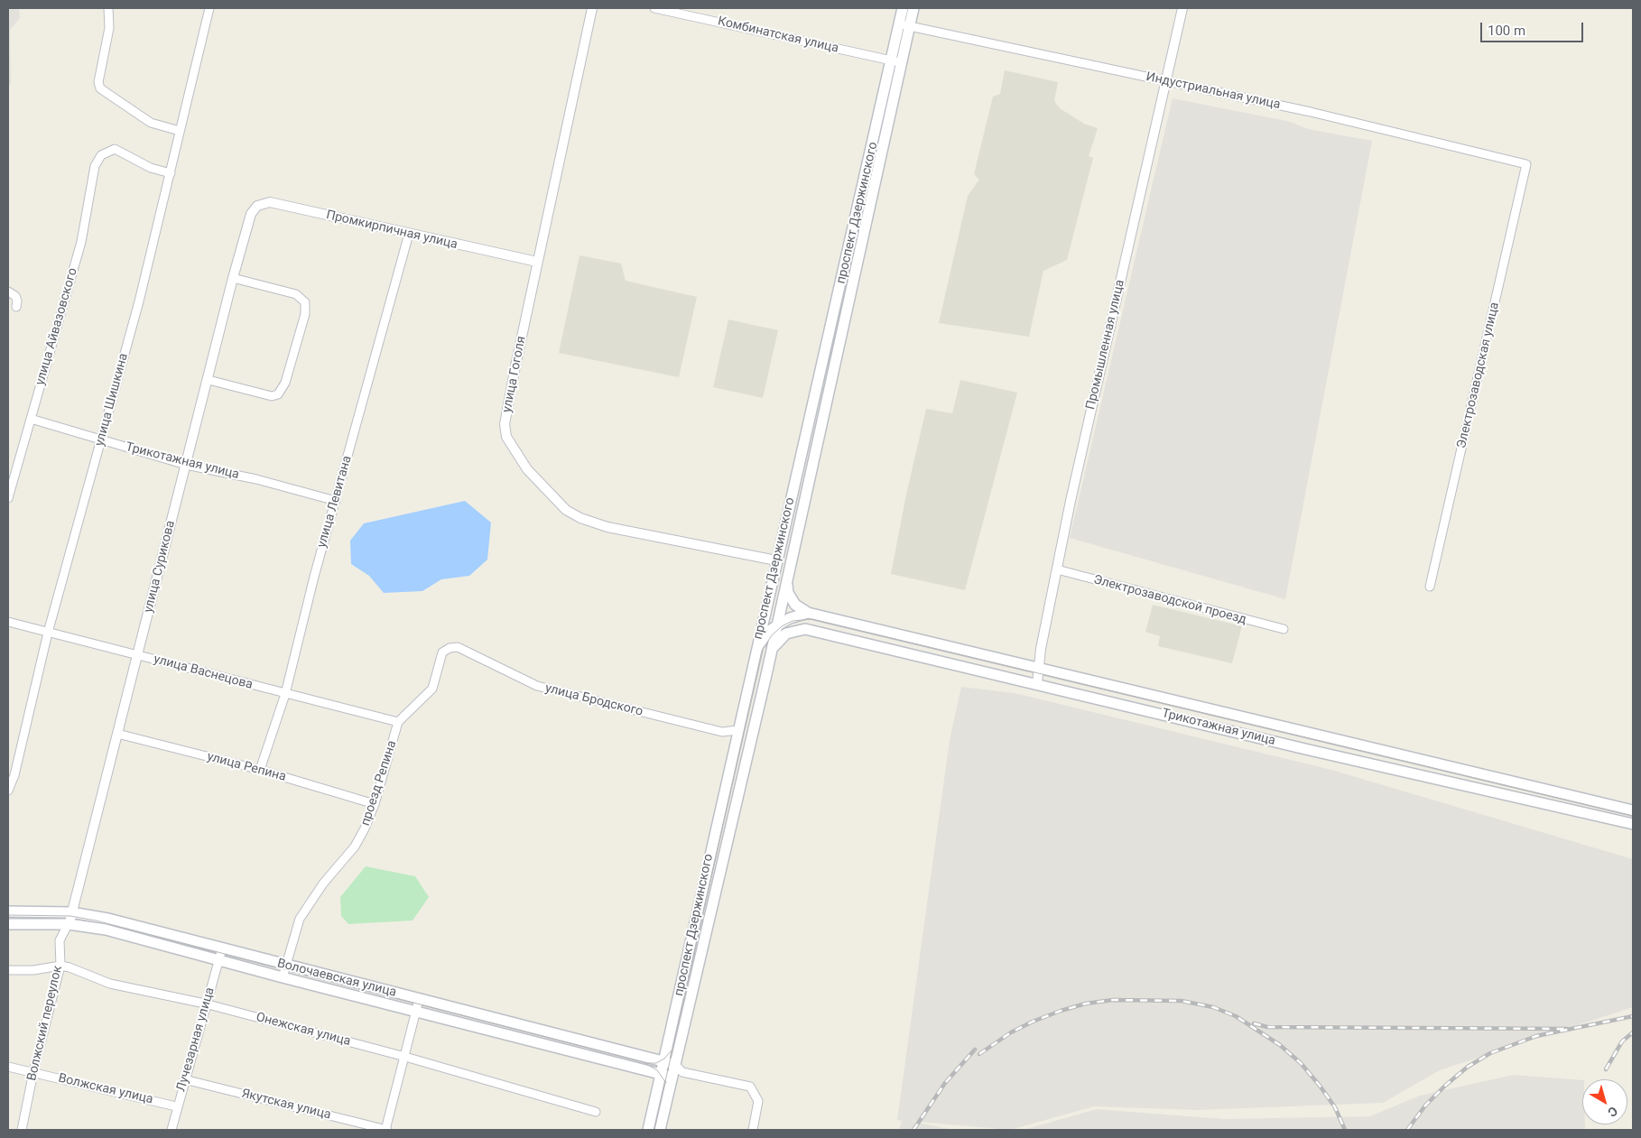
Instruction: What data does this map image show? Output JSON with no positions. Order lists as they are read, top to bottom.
{
  "streets": {
    "main road": ["проспект Дзержинского", "Трикотажная улица", "Волочаевская улица"],
    "street": [
      "Комбинатская улица",
      "Индустриальная улица",
      "Промкирпичная улица",
      "улица Айвазовского",
      "Промышленная улица",
      "улица Гоголя",
      "Электрозаводская улица",
      "улица Шишкина",
      "улица Левитана",
      "улица Сурикова",
      "Электрозаводской проезд",
      "улица Васнецова",
      "улица Бродского",
      "улица Репина",
      "проезд Репина",
      "Волжский переулок",
      "Онежская улица",
      "Лучезарная улица",
      "Волжская улица",
      "Якутская улица"
    ]
  },
  "crossings": [
    ["Комбинатская улица", "проспект Дзержинского"],
    ["Индустриальная улица", "проспект Дзержинского"],
    ["Индустриальная улица", "Промышленная улица"],
    ["Индустриальная улица", "Электрозаводская улица"],
    ["проспект Дзержинского", "улица Гоголя"],
    ["проспект Дзержинского", "улица Бродского"],
    ["проспект Дзержинского", "Волочаевская улица"],
    ["Промкирпичная улица", "улица Гоголя"],
    ["Промкирпичная улица", "улица Левитана"],
    ["Промкирпичная улица", "улица Сурикова"],
    ["улица Айвазовского", "улица Шишкина"],
    ["улица Айвазовского", "Трикотажная улица"],
    ["Промышленная улица", "Трикотажная улица"],
    ["Промышленная улица", "Электрозаводской проезд"],
    ["улица Шишкина", "Трикотажная улица"],
    ["улица Шишкина", "улица Васнецова"],
    ["Трикотажная улица", "улица Левитана"],
    ["Трикотажная улица", "улица Сурикова"],
    ["улица Левитана", "улица Васнецова"],
    ["улица Левитана", "улица Репина"],
    ["улица Сурикова", "улица Васнецова"],
    ["улица Сурикова", "улица Репина"],
    ["улица Сурикова", "Волочаевская улица"],
    ["улица Сурикова", "Волжский переулок"],
    ["улица Васнецова", "проезд Репина"],
    ["улица Бродского", "проезд Репина"],
    ["улица Репина", "проезд Репина"],
    ["проезд Репина", "Волочаевская улица"],
    ["Волочаевская улица", "Волжский переулок"],
    ["Волочаевская улица", "Лучезарная улица"],
    ["Волжский переулок", "Онежская улица"],
    ["Волжский переулок", "Волжская улица"],
    ["Онежская улица", "Лучезарная улица"],
    ["Лучезарная улица", "Волжская улица"],
    ["Лучезарная улица", "Якутская улица"]
  ],
  "scale_bar": "100 m",
  "north": "bottom right"
}
